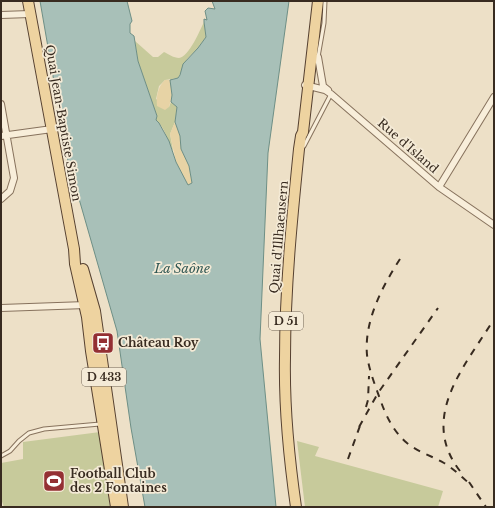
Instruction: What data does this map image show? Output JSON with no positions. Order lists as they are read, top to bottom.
{
  "streets": {
    "main road": [
      "Quai Jean-Baptiste Simon",
      "Quai d'Illhaeusern",
      "D 51",
      "D 433"
    ],
    "street": ["Rue d'Island"]
  },
  "crossings": [
    ["Rue d'Island", "Quai d'Illhaeusern"]
  ],
  "water": ["La Saône"],
  "places": {
    "bus stop": ["Château Roy"],
    "sports": ["Football Club des 2 Fontaines"]
  }
}
